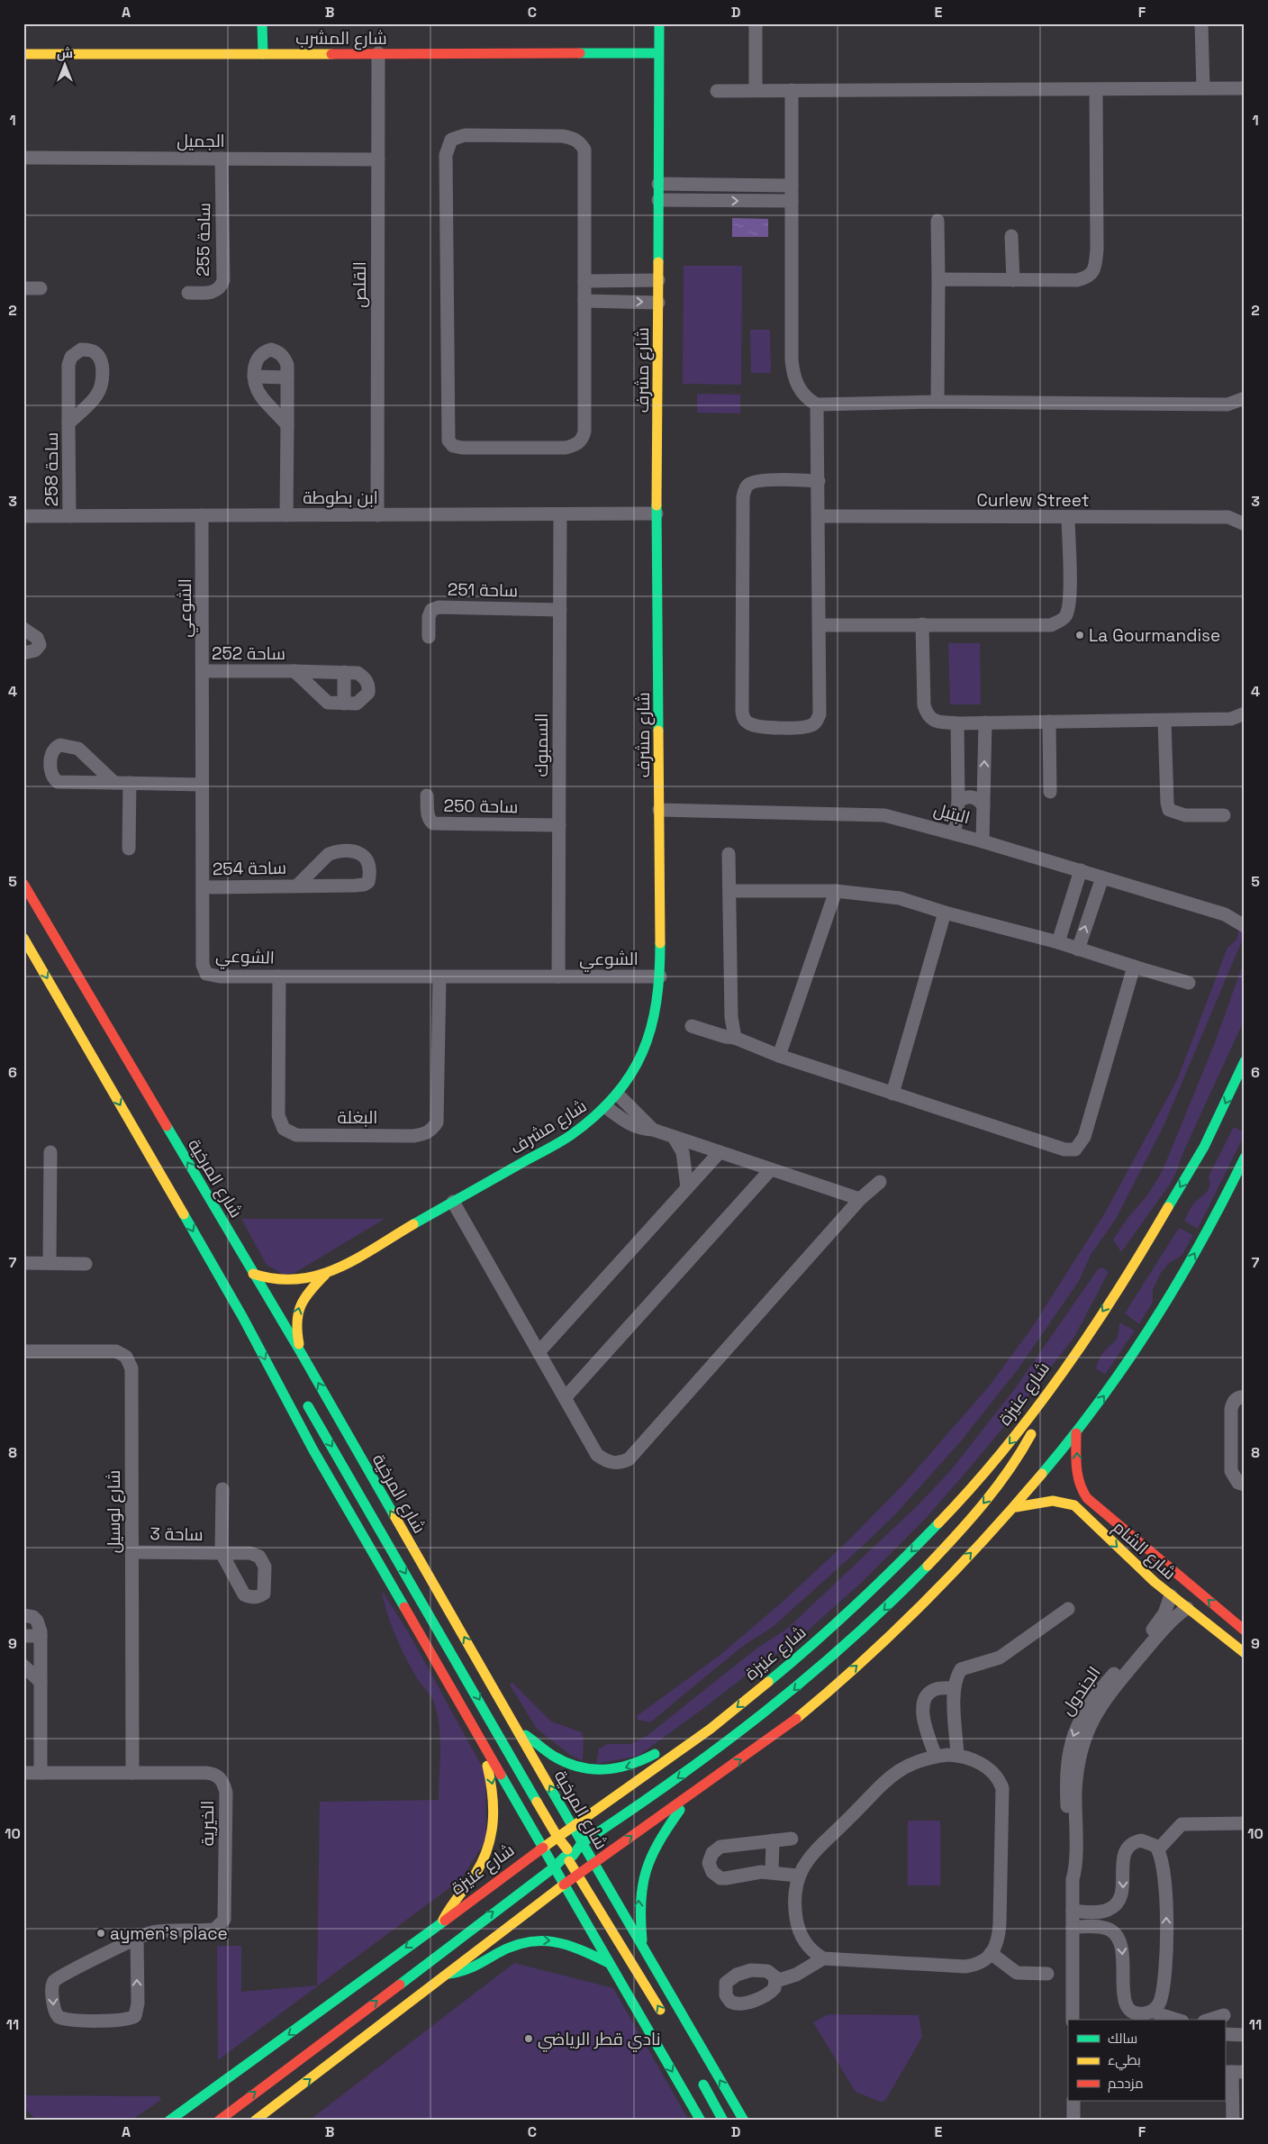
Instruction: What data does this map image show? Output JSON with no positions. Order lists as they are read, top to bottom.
{
  "streets": {
    "main road": [
      "شارع المشرب",
      "شارع مشرف",
      "شارع المرخية",
      "شارع عنيزة",
      "شارع الشام"
    ],
    "street": [
      "الجميل",
      "ساحة 255",
      "القلص",
      "ساحة 258",
      "ابن بطوطة",
      "Curlew Street",
      "ساحة 251",
      "الشوعي",
      "ساحة 252",
      "السمبوك",
      "ساحة 250",
      "البتيل",
      "ساحة 254",
      "البغلة",
      "شارع لوسيل",
      "ساحة 3",
      "الجندول",
      "الخيرية"
    ]
  },
  "crossings": [
    ["شارع المشرب", "القلص"],
    ["شارع المشرب", "شارع مشرف"],
    ["الجميل", "ساحة 255"],
    ["الجميل", "القلص"],
    ["القلص", "ابن بطوطة"],
    ["شارع مشرف", "ابن بطوطة"],
    ["شارع مشرف", "الشوعي"],
    ["شارع مشرف", "البتيل"],
    ["شارع مشرف", "شارع المرخية"],
    ["ساحة 258", "ابن بطوطة"],
    ["ابن بطوطة", "الشوعي"],
    ["ابن بطوطة", "السمبوك"],
    ["ساحة 251", "السمبوك"],
    ["الشوعي", "ساحة 252"],
    ["الشوعي", "السمبوك"],
    ["الشوعي", "ساحة 254"],
    ["الشوعي", "البغلة"],
    ["السمبوك", "ساحة 250"],
    ["شارع المرخية", "شارع عنيزة"],
    ["شارع لوسيل", "ساحة 3"],
    ["شارع لوسيل", "الخيرية"],
    ["شارع الشام", "الجندول"]
  ],
  "places": ["La Gourmandise", "aymen's place", "نادي قطر الرياضي"],
  "legend": ["سالك", "بطيء", "مزدحم"],
  "north": "top",
  "grid": {
    "columns": [
      "A",
      "B",
      "C",
      "D",
      "E",
      "F"
    ],
    "rows": [
      "1",
      "2",
      "3",
      "4",
      "5",
      "6",
      "7",
      "8",
      "9",
      "10",
      "11"
    ]
  }
}
